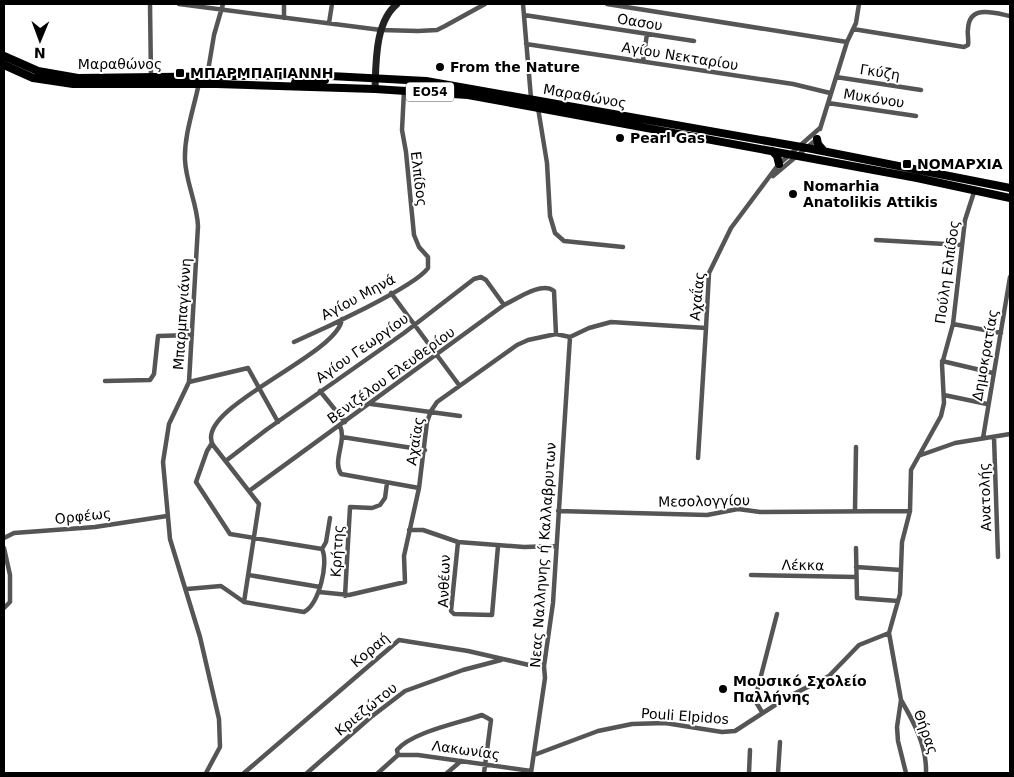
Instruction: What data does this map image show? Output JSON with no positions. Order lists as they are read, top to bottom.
{
  "streets": {
    "main road": ["Μαραθώνος", "ΕΟ54"],
    "street": [
      "Οασου",
      "Αγίου Νεκταρίου",
      "Γκύζη",
      "Μυκόνου",
      "Ελπίδος",
      "Πούλη Ελπίδος",
      "Αχαΐας",
      "Αγίου Μηνά",
      "Μπαρμπαγιάννη",
      "Αγίου Γεωργίου",
      "Δημοκρατίας",
      "Βενιζέλου Ελευθερίου",
      "Αχαϊας",
      "Ανατολής",
      "Μεσολογγίου",
      "Ορφέως",
      "Κρήτης",
      "Νεας Nαλληνης ή Καλλαβρυτων",
      "Λέκκα",
      "Ανθέων",
      "Κοραή",
      "Κριεζώτου",
      "Pouli Elpidos",
      "Θήρας",
      "Λακωνίας"
    ]
  },
  "crossings": [
    ["Μαραθώνος", "Ελπίδος"],
    ["Μαραθώνος", "Πούλη Ελπίδος"],
    ["Μαραθώνος", "Αχαΐας"],
    ["Μαραθώνος", "Μπαρμπαγιάννη"],
    ["Ελπίδος", "Αγίου Μηνά"],
    ["Αχαΐας", "Αχαϊας"],
    ["Αχαΐας", "Νεας Nαλληνης ή Καλλαβρυτων"],
    ["Μπαρμπαγιάννη", "Ορφέως"],
    ["Αγίου Γεωργίου", "Βενιζέλου Ελευθερίου"],
    ["Βενιζέλου Ελευθερίου", "Αχαϊας"],
    ["Αχαϊας", "Κρήτης"],
    ["Αχαϊας", "Νεας Nαλληνης ή Καλλαβρυτων"],
    ["Μεσολογγίου", "Νεας Nαλληνης ή Καλλαβρυτων"],
    ["Νεας Nαλληνης ή Καλλαβρυτων", "Ανθέων"],
    ["Νεας Nαλληνης ή Καλλαβρυτων", "Κοραή"],
    ["Νεας Nαλληνης ή Καλλαβρυτων", "Pouli Elpidos"],
    ["Νεας Nαλληνης ή Καλλαβρυτων", "Λακωνίας"],
    ["Κοραή", "Κριεζώτου"],
    ["Pouli Elpidos", "Θήρας"]
  ],
  "places": {
    "other": [
      "From the Nature",
      "Pearl Gas",
      "Nomarhia Anatolikis Attikis",
      "Μουσικό Σχολείο Παλλήνης"
    ],
    "transit": ["ΜΠΑΡΜΠΑΓΙΑΝΝΗ", "ΝΟΜΑΡΧΙΑ"]
  },
  "north": "bottom"
}
